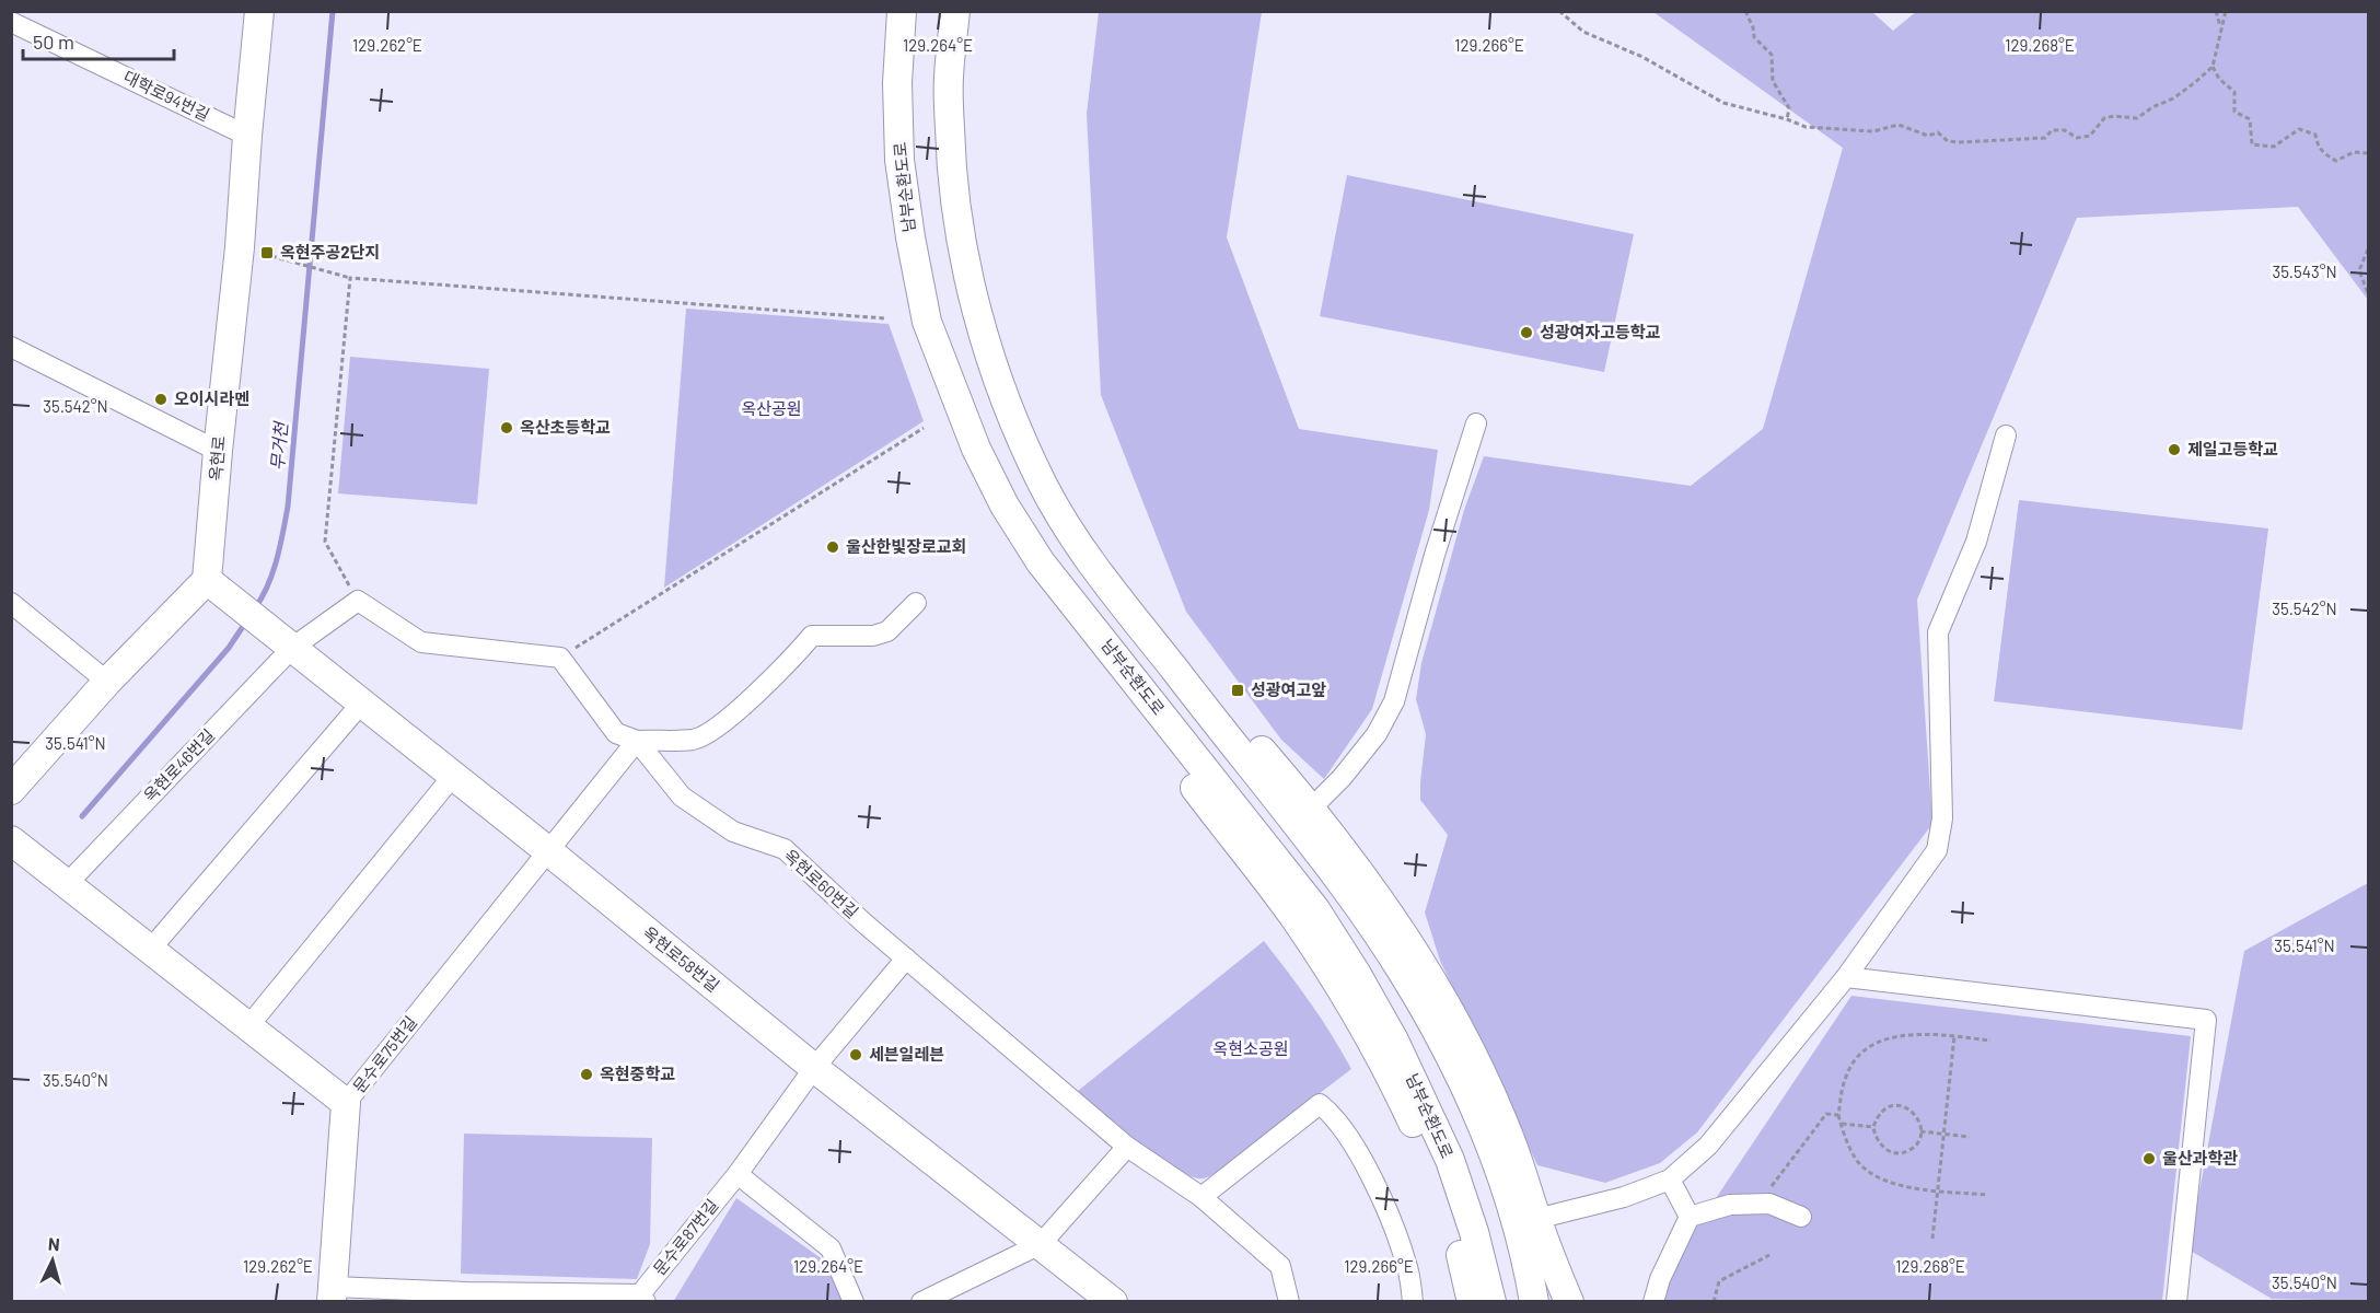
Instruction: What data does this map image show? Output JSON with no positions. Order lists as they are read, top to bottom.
{
  "streets": {
    "main road": [
      "남부순환도로",
      "옥현로",
      "옥현로58번길",
      "문수로75번길"
    ],
    "street": [
      "대학로94번길",
      "옥현로46번길",
      "옥현로60번길",
      "문수로87번길"
    ]
  },
  "crossings": [
    ["대학로94번길", "옥현로"],
    ["옥현로", "옥현로58번길"],
    ["옥현로46번길", "옥현로58번길"],
    ["옥현로58번길", "문수로75번길"],
    ["옥현로58번길", "문수로87번길"]
  ],
  "water": ["무거천"],
  "parks": ["옥산공원", "옥현소공원"],
  "places": {
    "transit": ["옥현주공2단지", "성광여고앞"],
    "other": [
      "성광여자고등학교",
      "오이시라멘",
      "옥산초등학교",
      "제일고등학교",
      "울산한빛장로교회",
      "세븐일레븐",
      "옥현중학교",
      "울산과학관"
    ]
  },
  "scale_bar": "50 m",
  "north": "top",
  "coordinates": [
    "129.262°E",
    "129.264°E",
    "129.266°E",
    "129.268°E",
    "35.543°N",
    "35.542°N",
    "35.541°N",
    "35.540°N"
  ]
}
